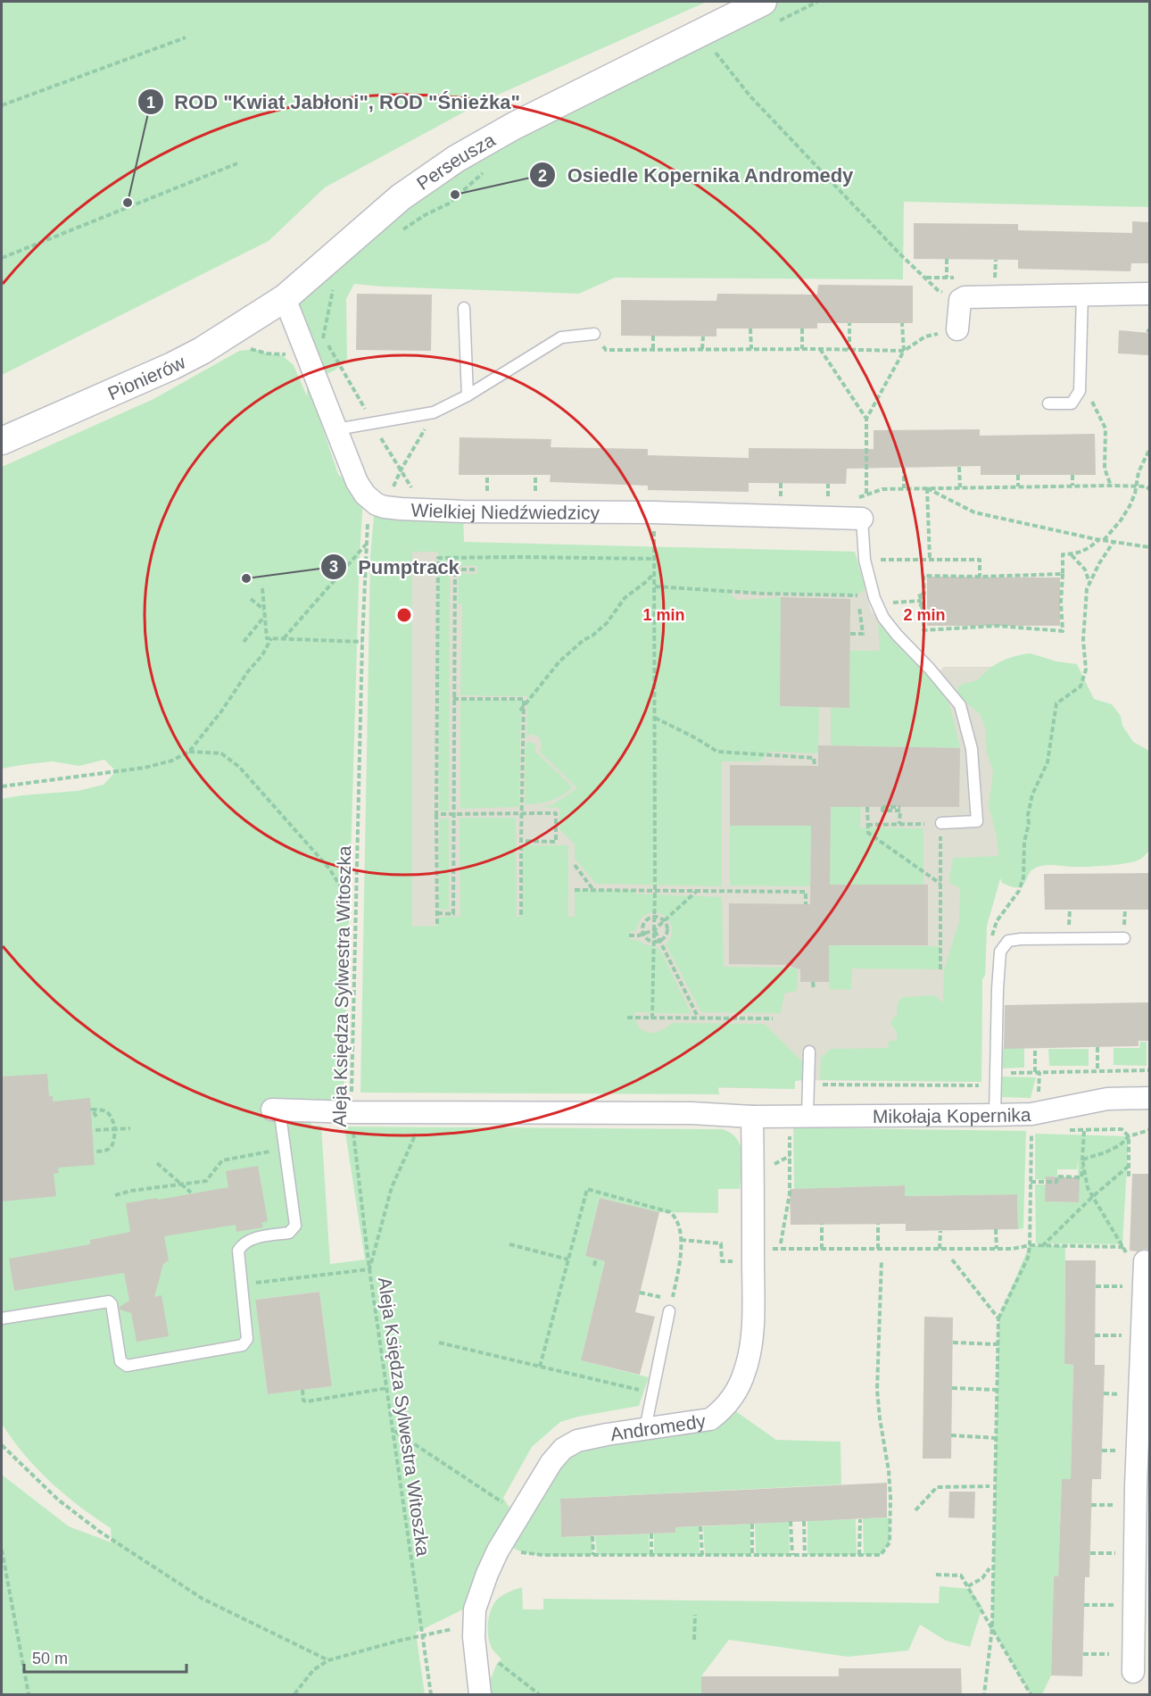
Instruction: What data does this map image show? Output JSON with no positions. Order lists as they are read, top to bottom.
{
  "streets": {
    "street": [
      "Perseusza",
      "Pionierów",
      "Wielkiej Niedźwiedzicy",
      "Mikołaja Kopernika",
      "Andromedy"
    ],
    "path": ["Aleja Księdza Sylwestra Witoszka"]
  },
  "crossings": [
    ["Perseusza", "Pionierów"],
    ["Wielkiej Niedźwiedzicy", "Aleja Księdza Sylwestra Witoszka"],
    ["Aleja Księdza Sylwestra Witoszka", "Mikołaja Kopernika"],
    ["Mikołaja Kopernika", "Andromedy"]
  ],
  "places": ["Osiedle Kopernika Andromedy", "ROD \"Kwiat Jabłoni\", ROD \"Śnieżka\"", "Pumptrack"],
  "scale_bar": "50 m",
  "rings": ["1 min", "2 min"]
}
